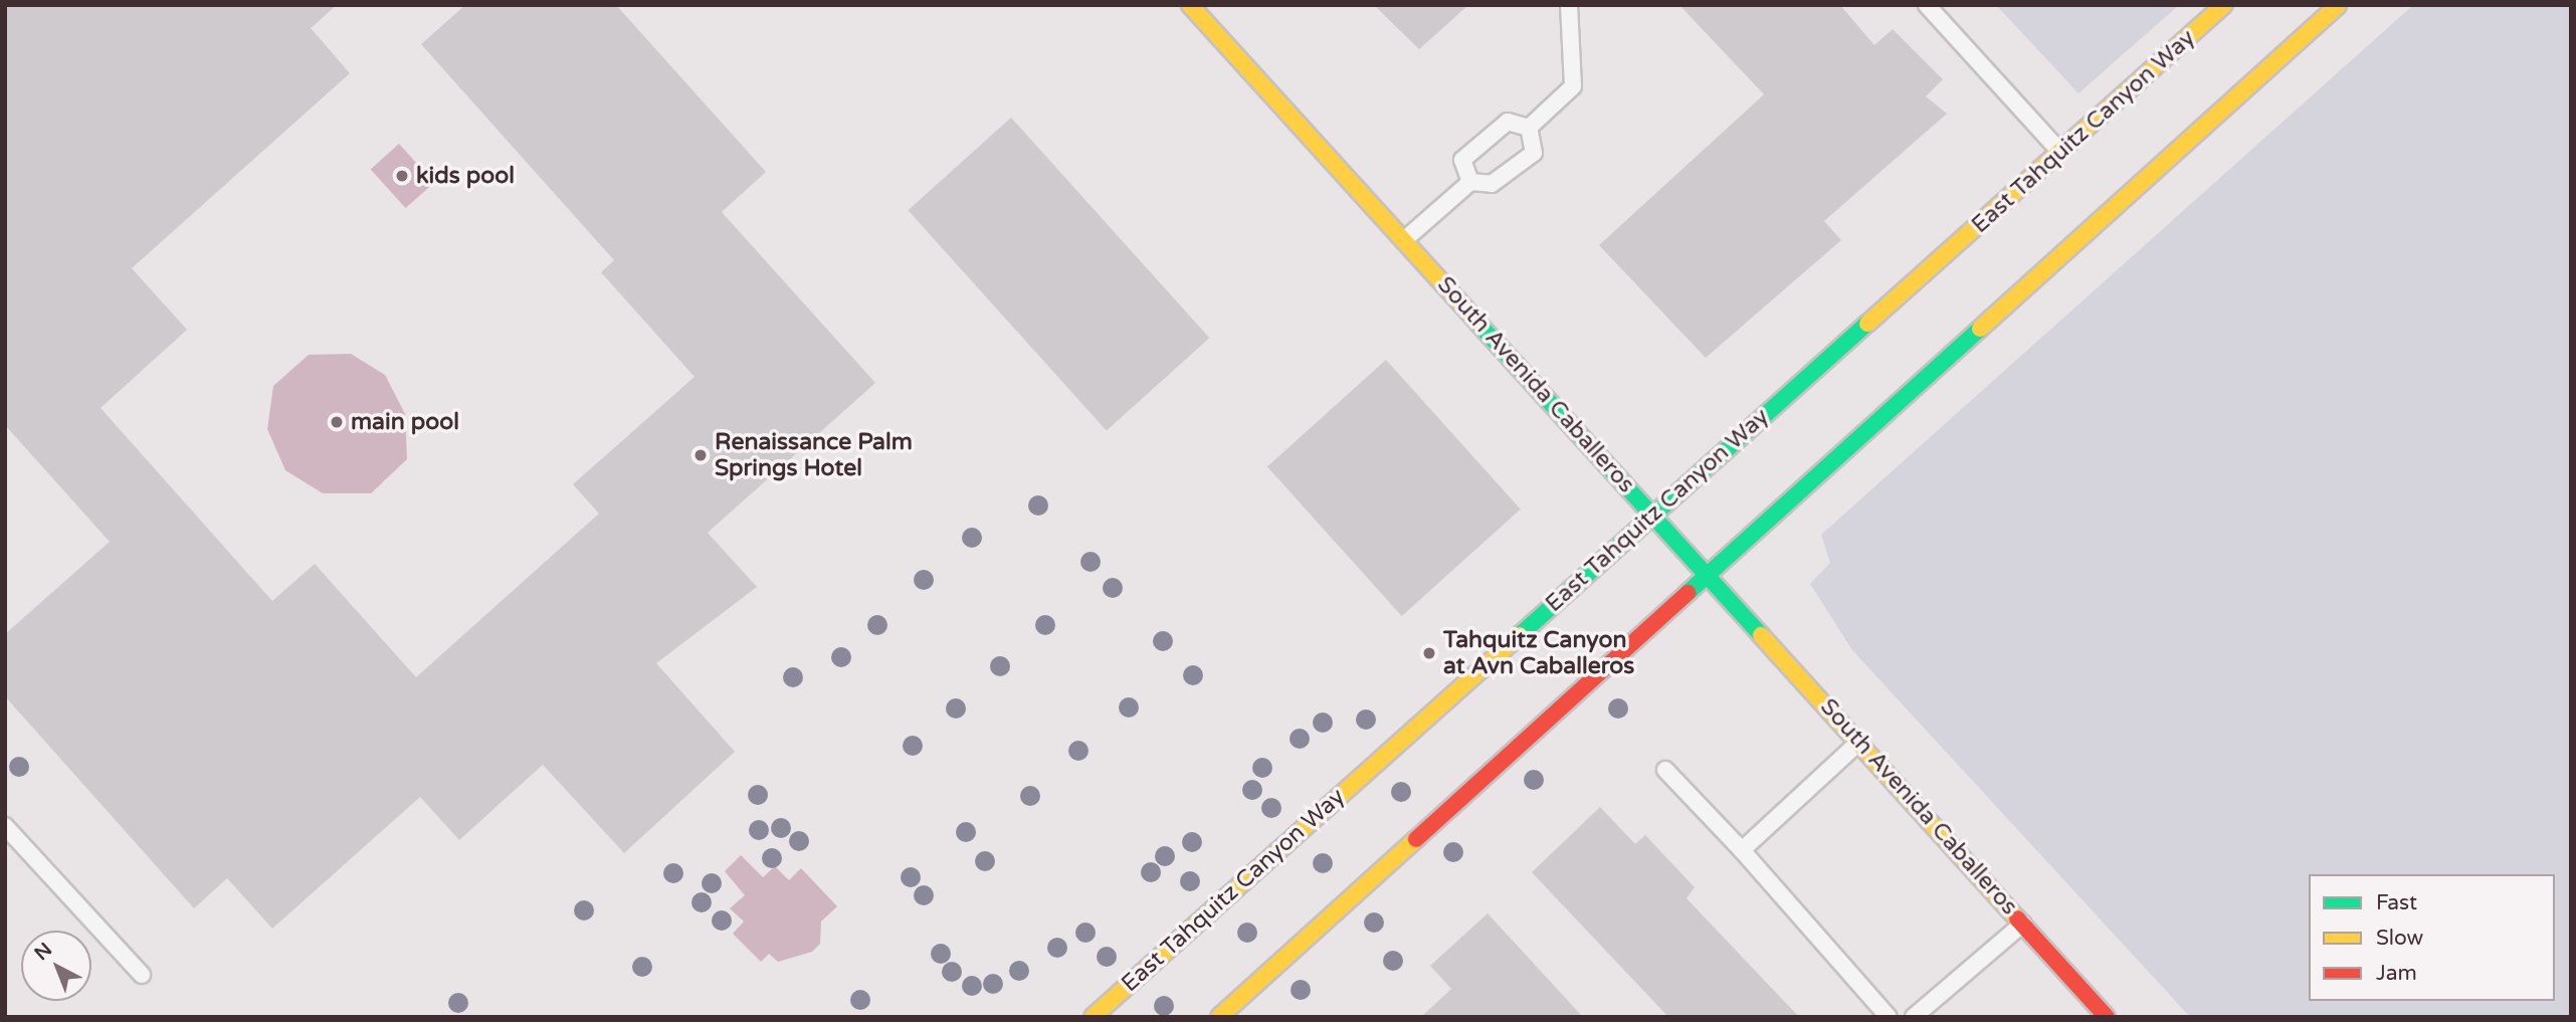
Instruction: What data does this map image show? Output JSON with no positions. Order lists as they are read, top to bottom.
{
  "streets": {
    "main road": ["East Tahquitz Canyon Way", "South Avenida Caballeros"]
  },
  "crossings": [
    ["East Tahquitz Canyon Way", "South Avenida Caballeros"]
  ],
  "places": [
    "kids pool",
    "main pool",
    "Renaissance Palm Springs Hotel",
    "Tahquitz Canyon at Avn Caballeros"
  ],
  "legend": ["Fast", "Slow", "Jam"],
  "north": "top left"
}
